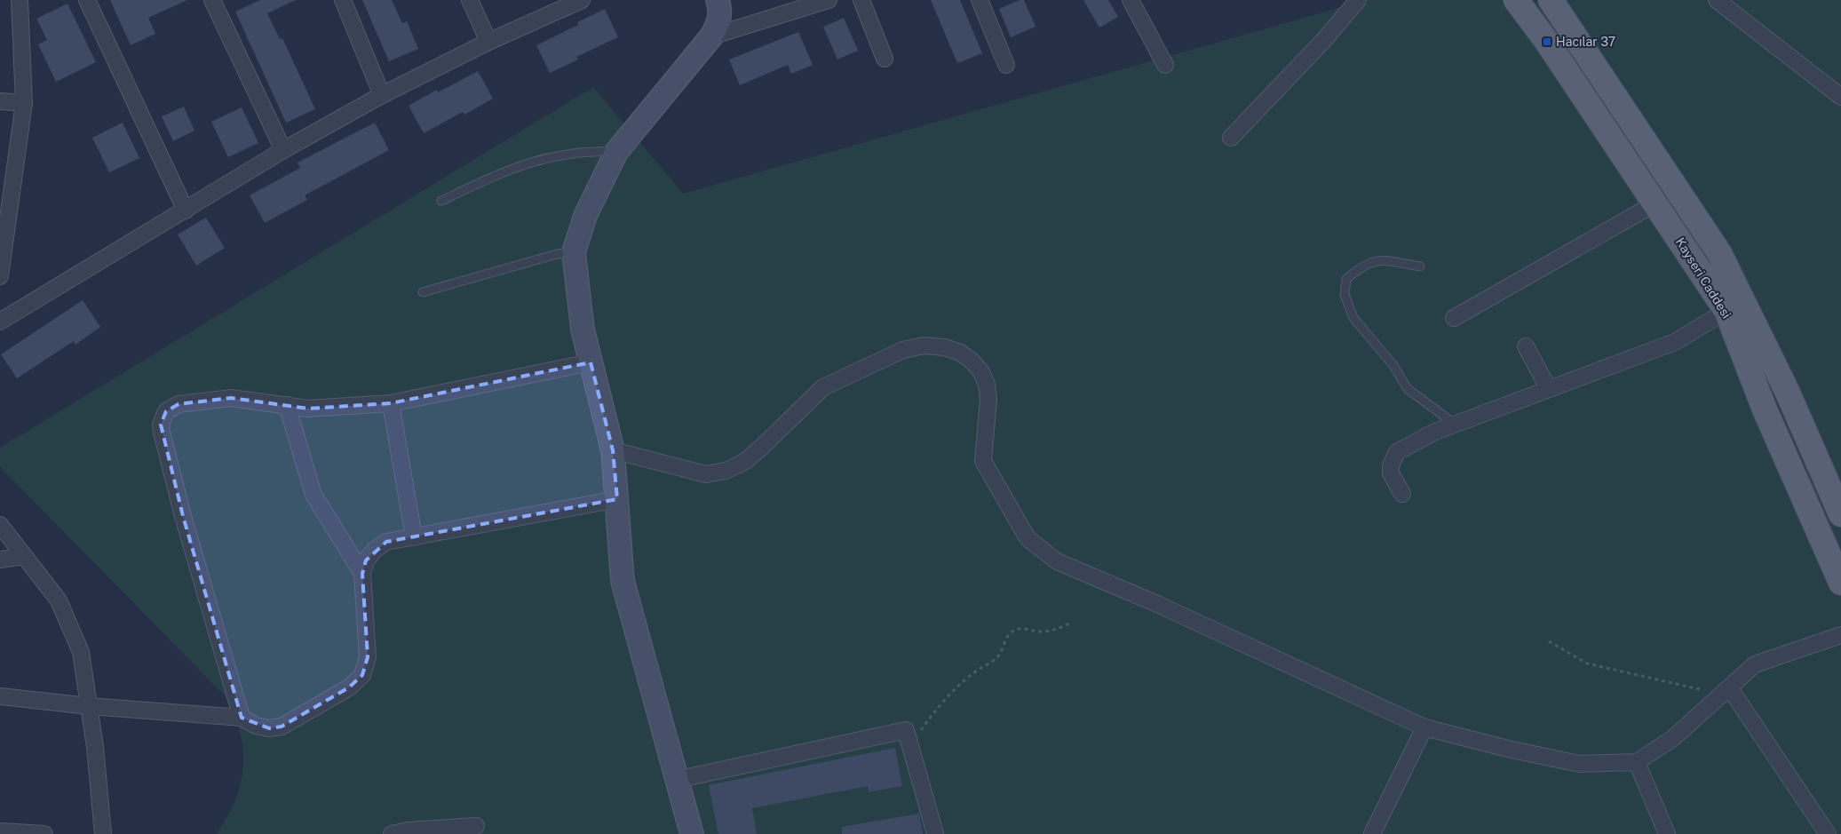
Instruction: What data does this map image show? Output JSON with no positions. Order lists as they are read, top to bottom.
{
  "streets": {
    "main road": ["Kayseri Caddesi"]
  },
  "places": {
    "transit": ["Hacılar 37"]
  }
}
